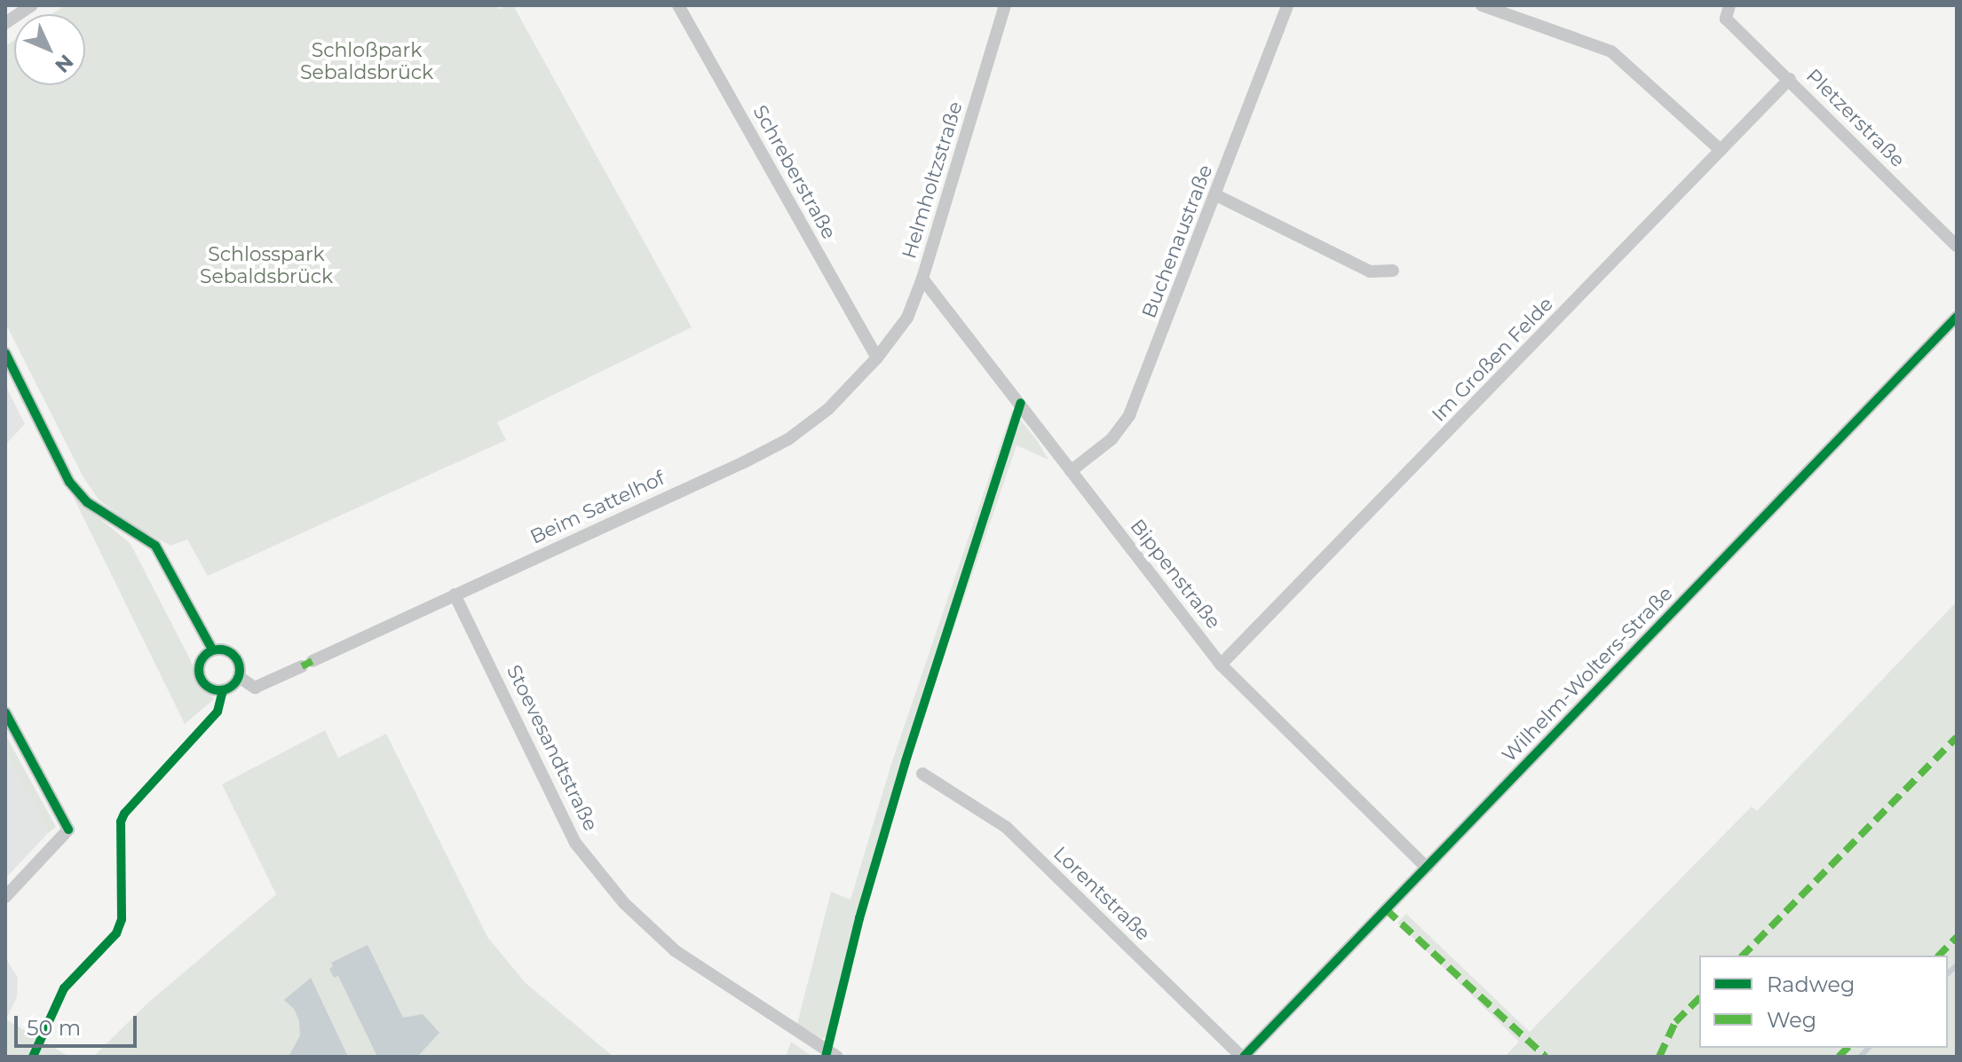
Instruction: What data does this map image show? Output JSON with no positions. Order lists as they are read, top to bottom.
{
  "streets": {
    "street": [
      "Pletzerstraße",
      "Schreberstraße",
      "Helmholtzstraße",
      "Buchenaustraße",
      "Im Großen Felde",
      "Beim Sattelhof",
      "Bippenstraße",
      "Wilhelm-Wolters-Straße",
      "Stoevesandtstraße",
      "Lorentstraße"
    ]
  },
  "crossings": [
    ["Pletzerstraße", "Im Großen Felde"],
    ["Schreberstraße", "Helmholtzstraße"],
    ["Schreberstraße", "Beim Sattelhof"],
    ["Helmholtzstraße", "Beim Sattelhof"],
    ["Helmholtzstraße", "Bippenstraße"],
    ["Buchenaustraße", "Bippenstraße"],
    ["Im Großen Felde", "Bippenstraße"],
    ["Beim Sattelhof", "Stoevesandtstraße"],
    ["Bippenstraße", "Wilhelm-Wolters-Straße"],
    ["Wilhelm-Wolters-Straße", "Lorentstraße"]
  ],
  "parks": ["Schloßpark Sebaldsbrück", "Schlosspark Sebaldsbrück"],
  "legend": ["Radweg", "Weg"],
  "scale_bar": "50 m",
  "north": "bottom right"
}
